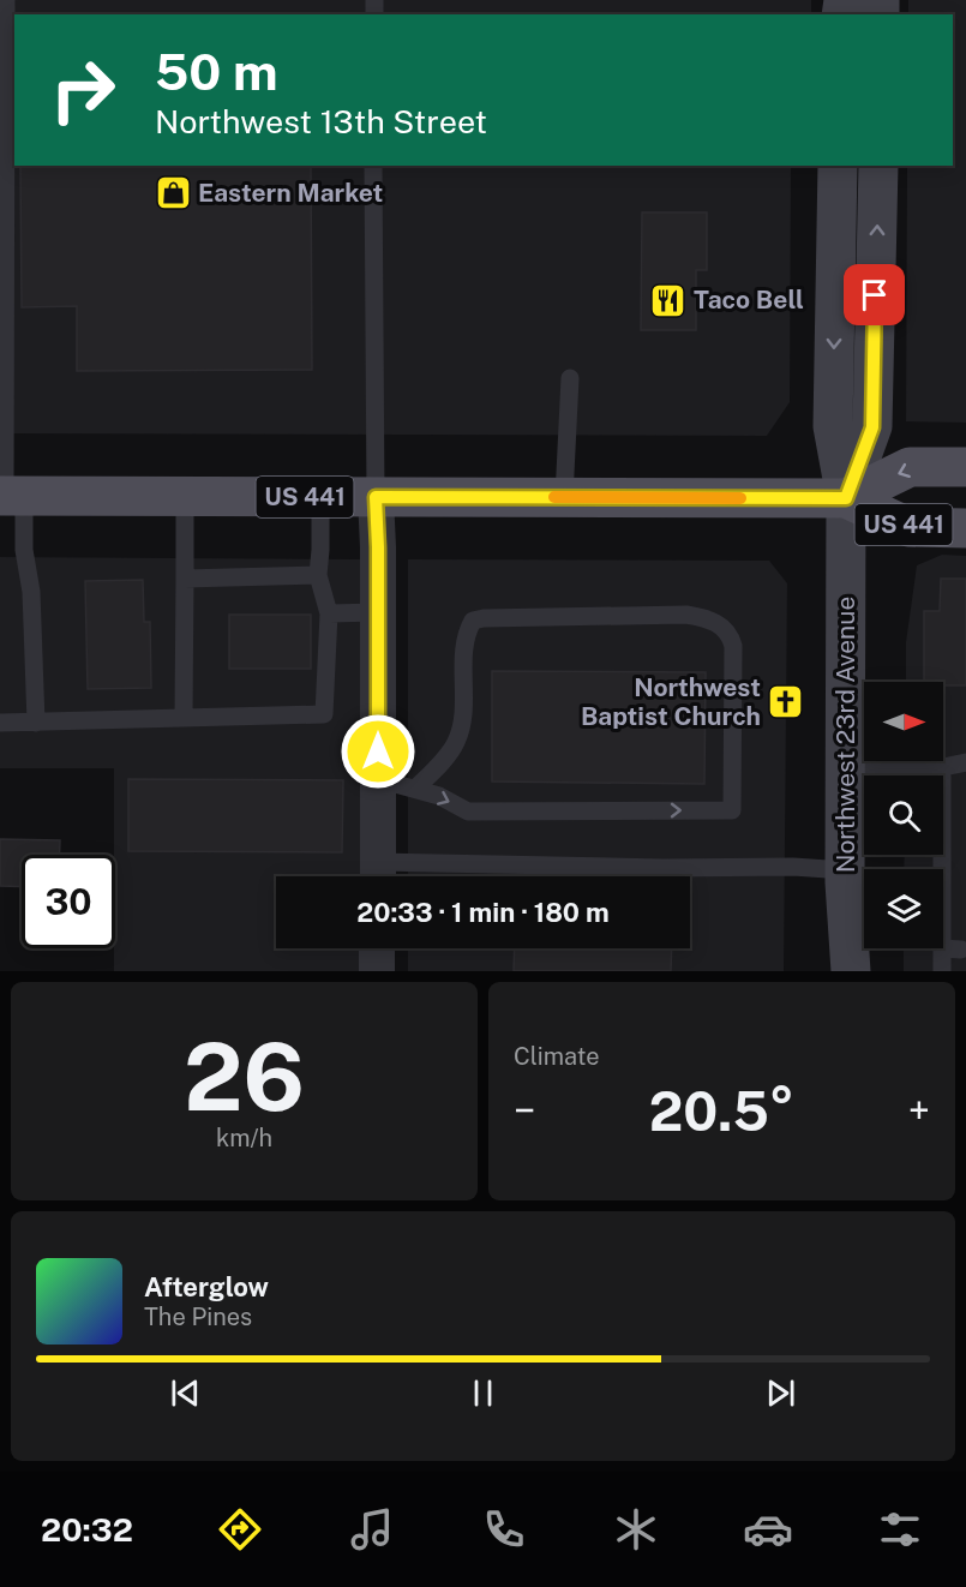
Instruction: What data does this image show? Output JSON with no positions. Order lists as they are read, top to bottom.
{
  "streets": {
    "main road": ["US 441"],
    "street": ["Northwest 23rd Avenue"]
  },
  "crossings": [
    ["US 441", "Northwest 23rd Avenue"]
  ],
  "places": {
    "shop": ["Eastern Market"],
    "restaurant": ["Taco Bell"],
    "church": ["Northwest Baptist Church"]
  },
  "north": "right",
  "page": {
    "turn": ["50 m", "Northwest 13th Street"],
    "limit": "30",
    "trip": "20:33 · 1 min · 180 m",
    "tile": [
      ["26", "km/h"],
      "Climate"
    ],
    "heat": ["−", "20.5°", "+"],
    "song": ["Afterglow", "The Pines"],
    "tabs": "20:32"
  }
}
